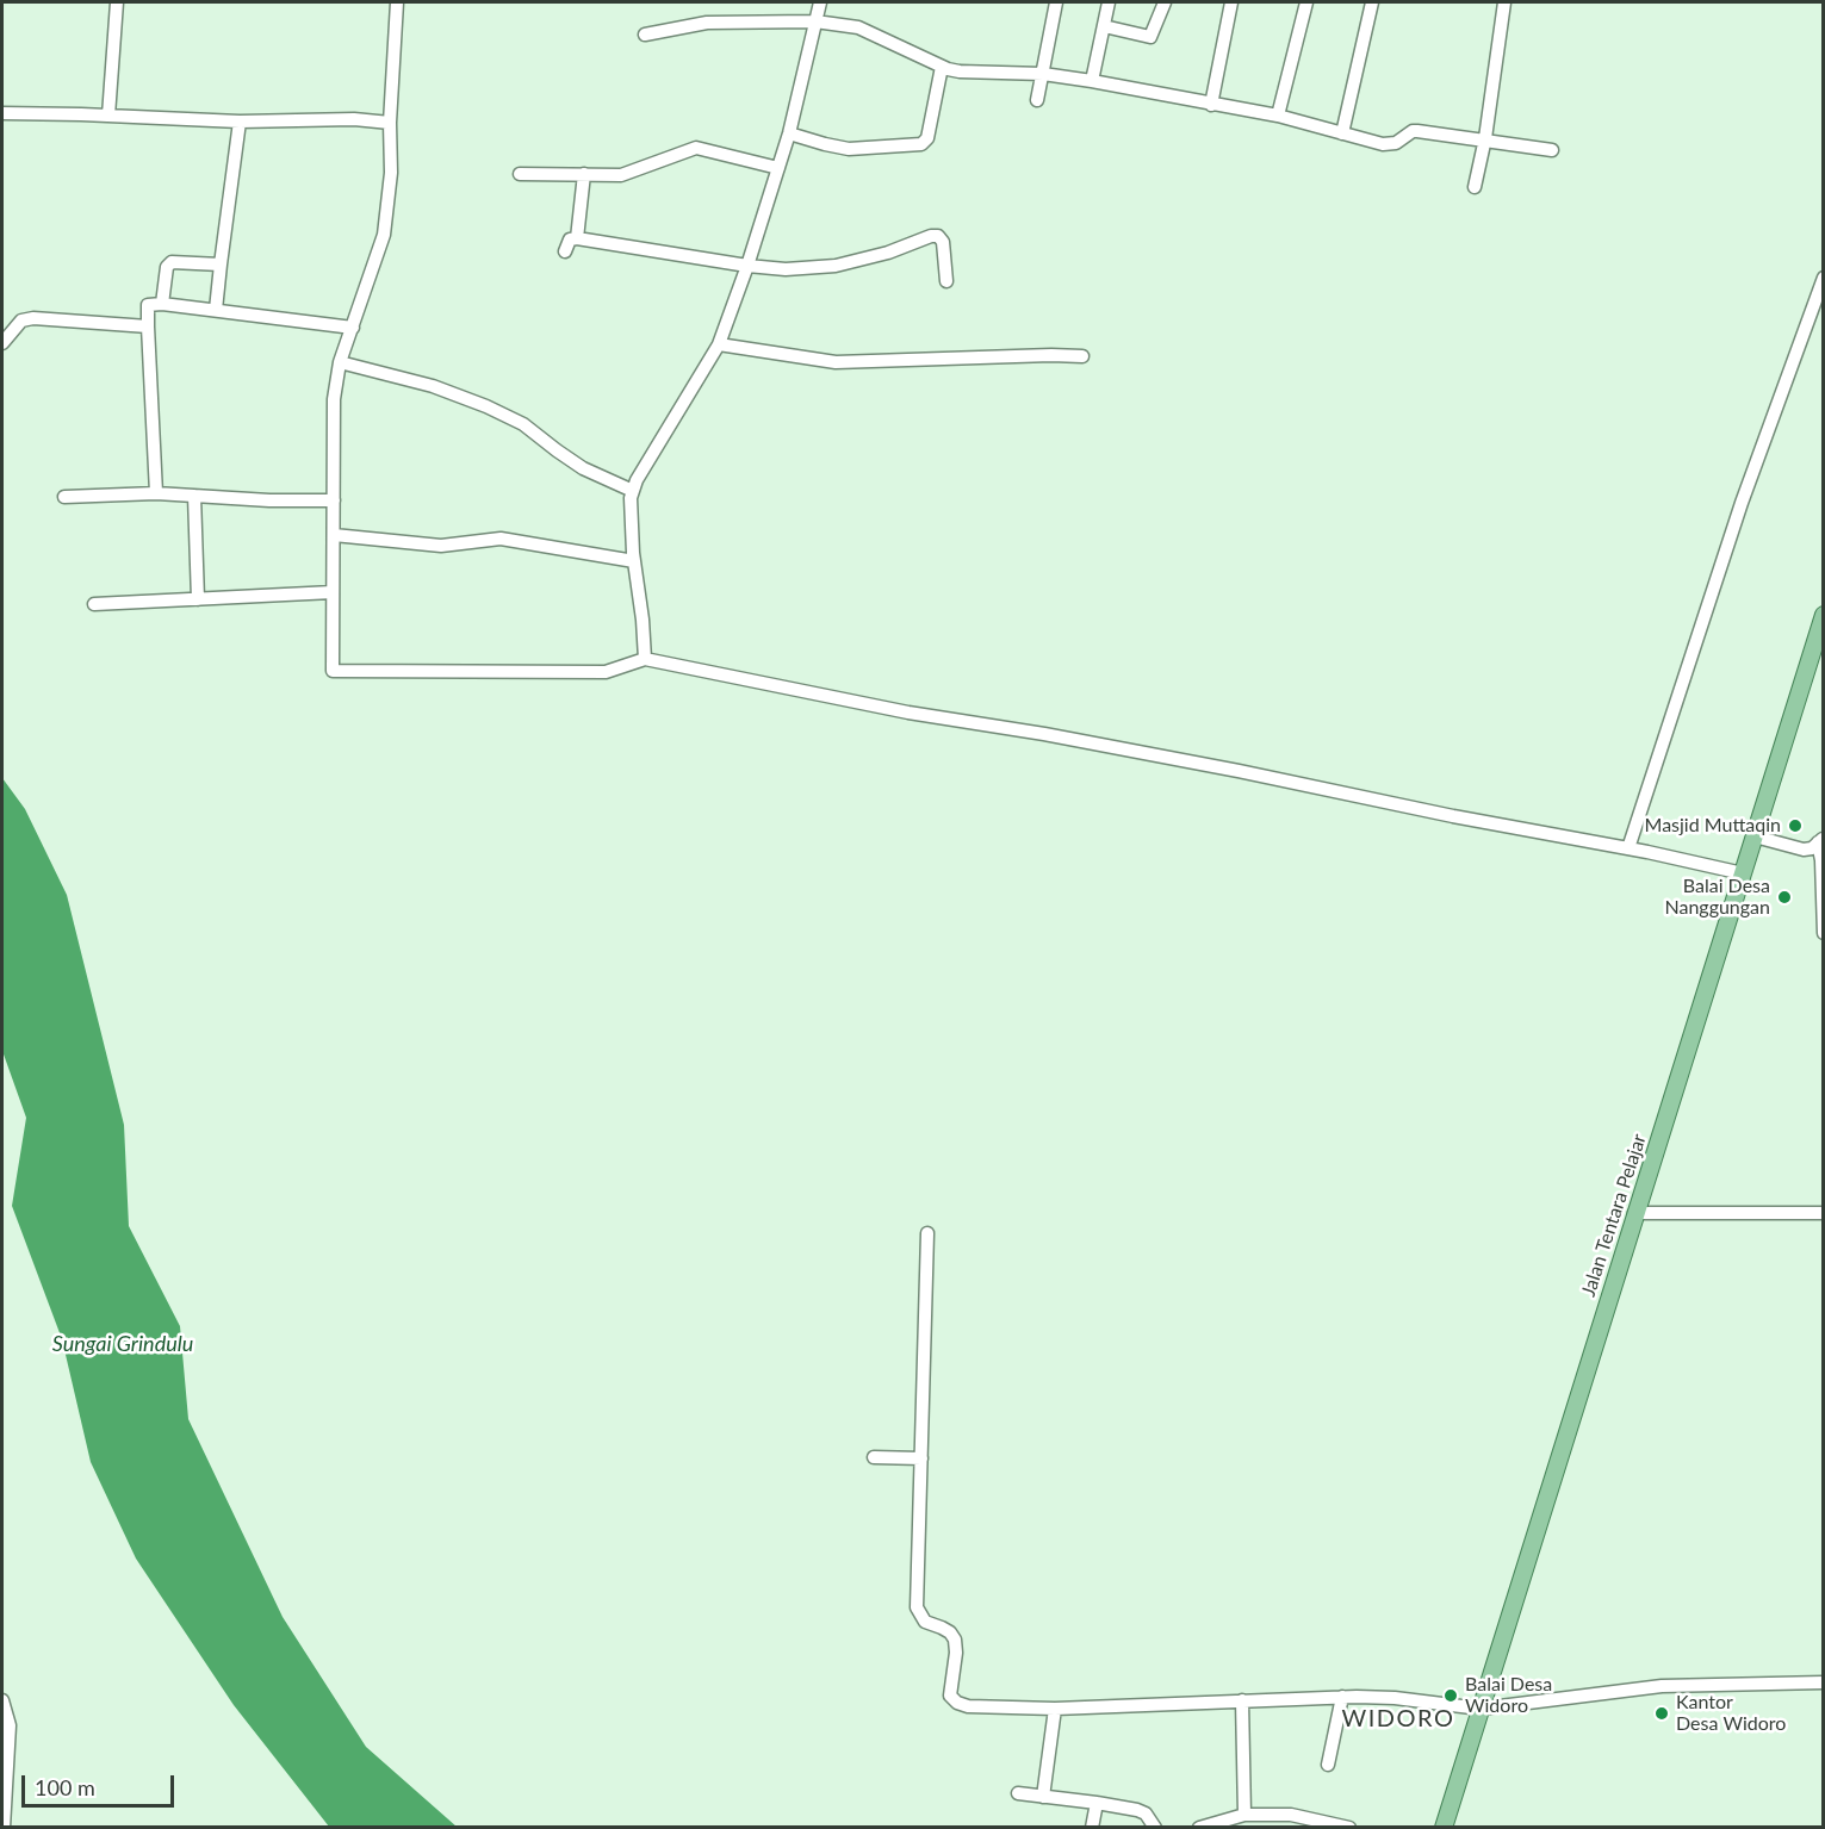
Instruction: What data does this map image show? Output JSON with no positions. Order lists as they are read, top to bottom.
{
  "streets": {
    "main road": ["Jalan Tentara Pelajar"]
  },
  "districts": ["WIDORO"],
  "water": ["Sungai Grindulu"],
  "places": [
    "Masjid Muttaqin",
    "Balai Desa Nanggungan",
    "Balai Desa Widoro",
    "Kantor Desa Widoro"
  ],
  "scale_bar": "100 m"
}
